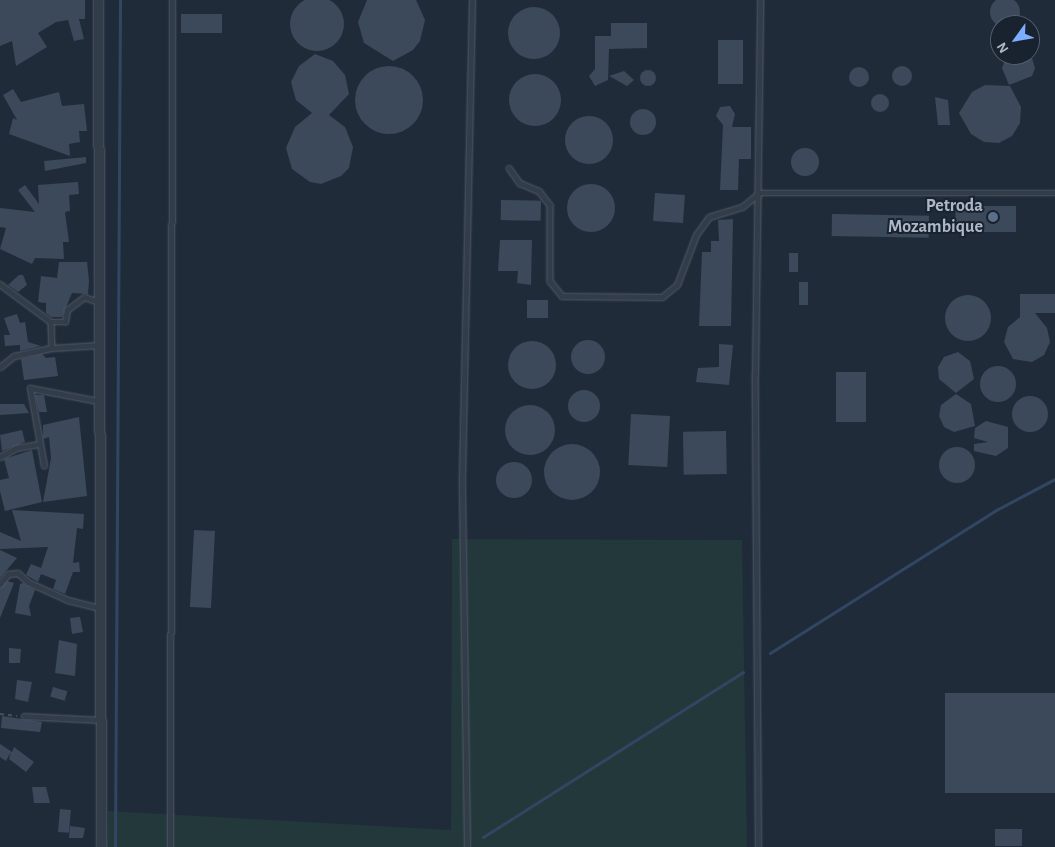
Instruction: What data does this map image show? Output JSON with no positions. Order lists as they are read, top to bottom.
{
  "places": ["Petroda Mozambique"],
  "north": "bottom left"
}
